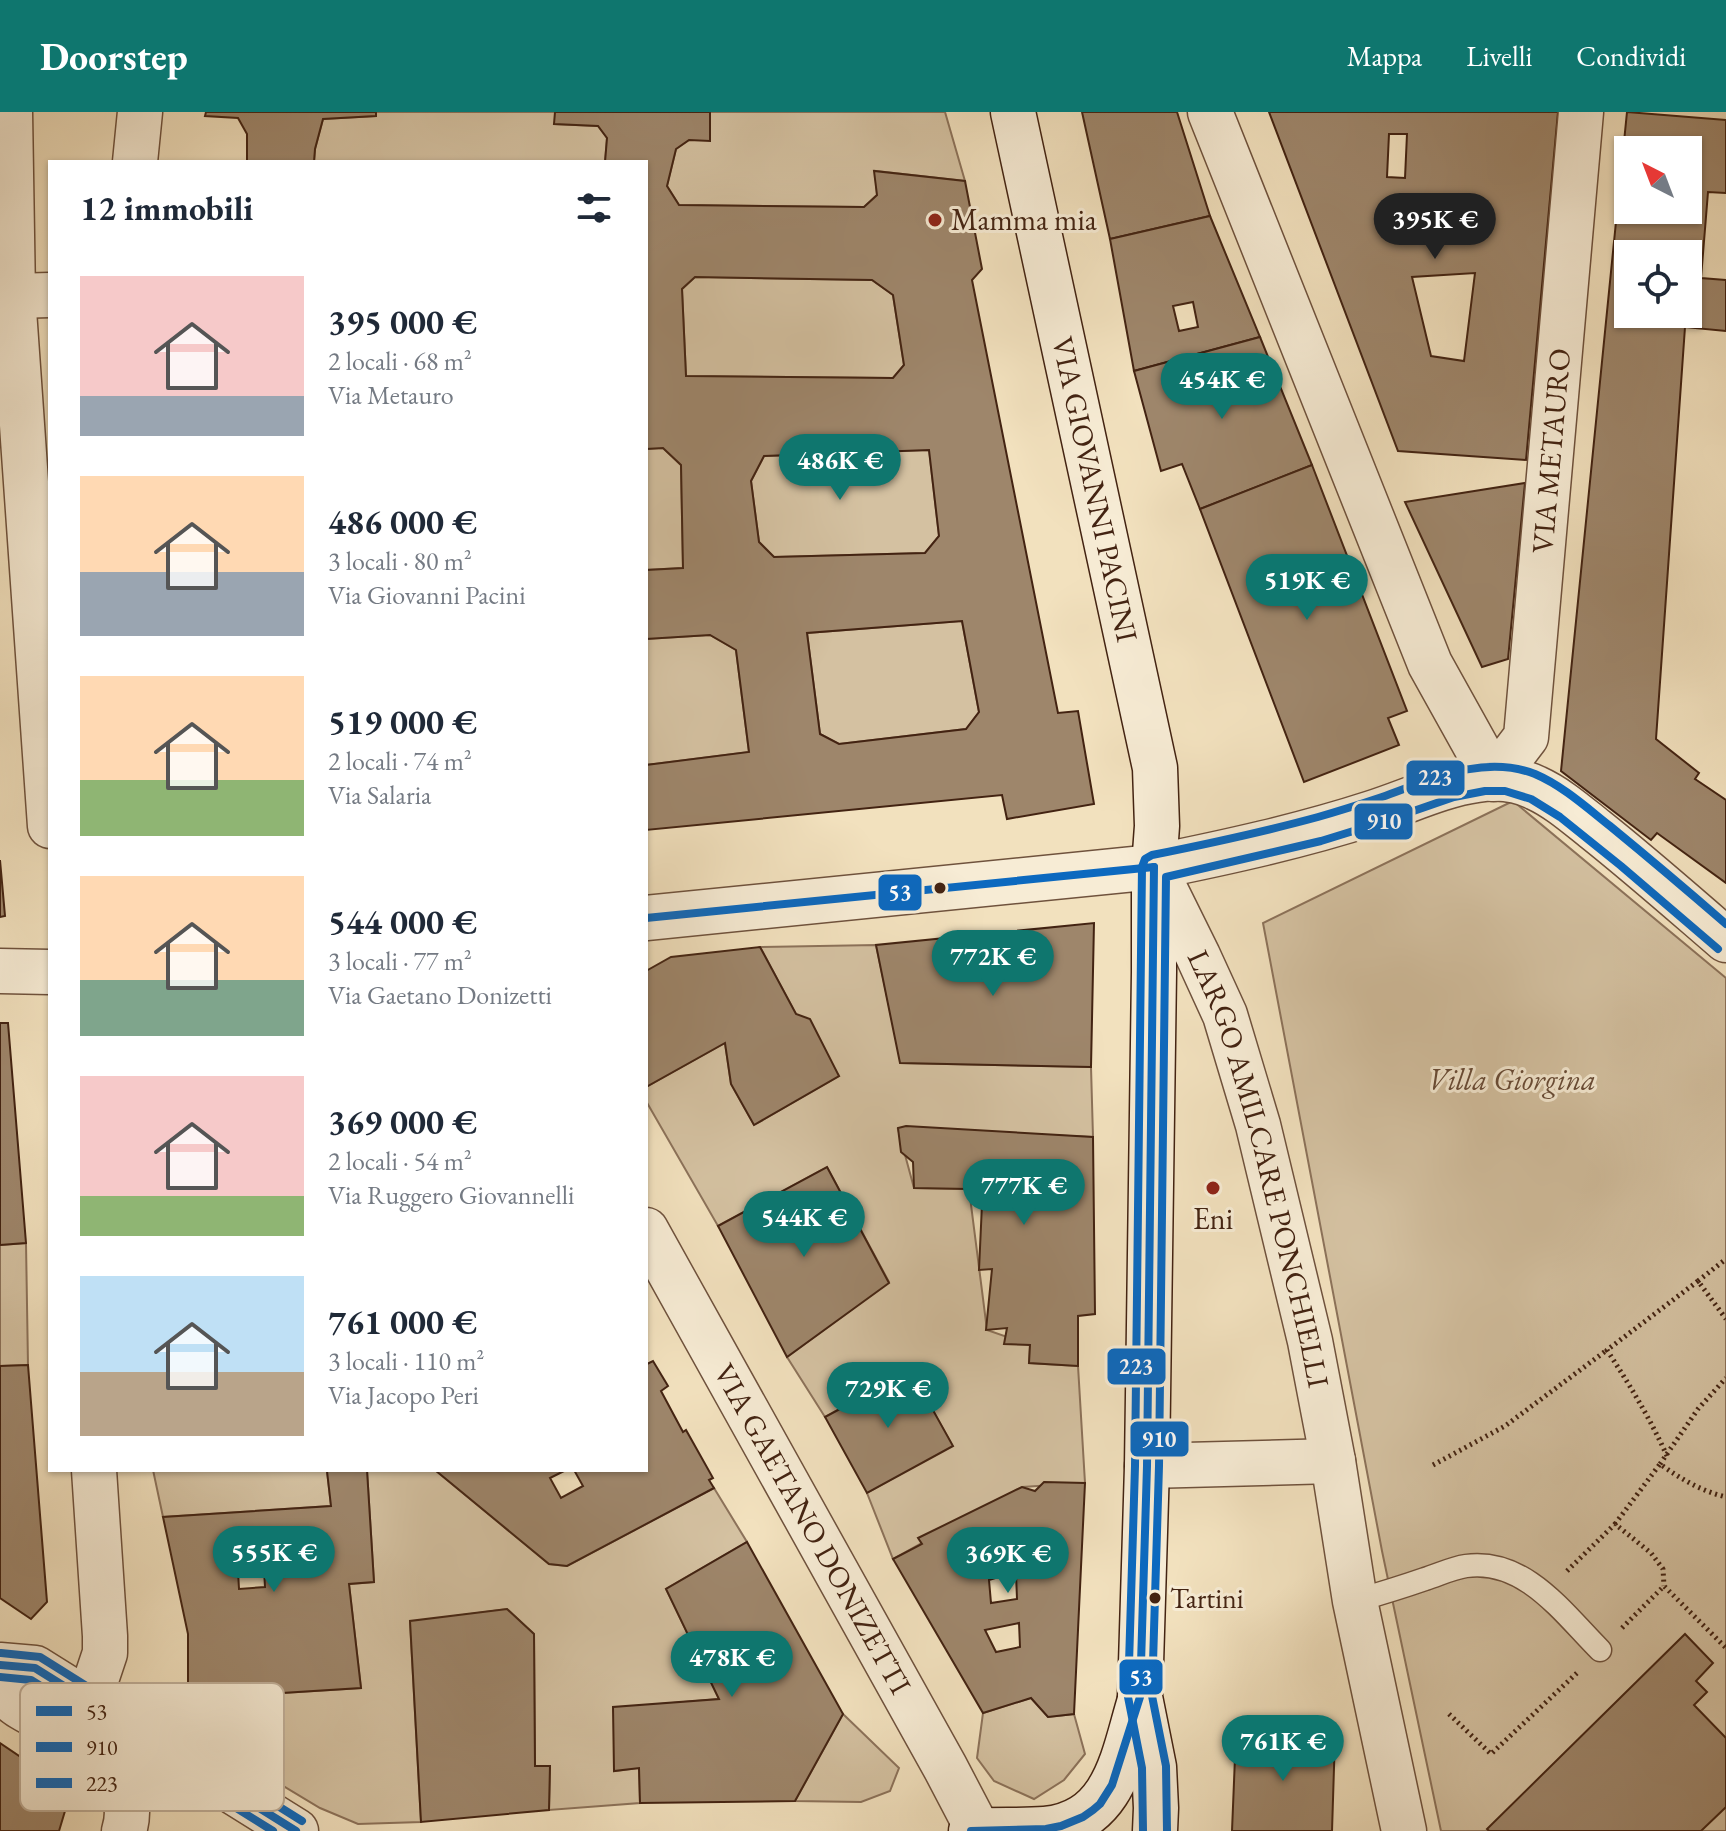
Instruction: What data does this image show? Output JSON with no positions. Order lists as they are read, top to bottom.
{
  "streets": {
    "street": [
      "VIA METAURO",
      "VIA GIOVANNI PACINI",
      "LARGO AMILCARE PONCHIELLI",
      "VIA GAETANO DONIZETTI"
    ]
  },
  "crossings": [
    ["VIA GIOVANNI PACINI", "LARGO AMILCARE PONCHIELLI"]
  ],
  "parks": ["Villa Giorgina"],
  "places": ["Mamma mia", "Eni", "Tartini"],
  "lines": ["transit line 223", "transit line 910", "transit line 53"],
  "legend": ["53", "910", "223"],
  "north": "top left",
  "page": {
    "header": "Doorstep",
    "nav": ["Mappa", "Livelli", "Condividi"],
    "heading": "12 immobili",
    "price": [
      "395K €",
      "454K €",
      "486K €",
      "519K €",
      "772K €",
      "777K €",
      "544K €",
      "729K €",
      "555K €",
      "369K €",
      "478K €",
      "761K €"
    ],
    "list": [
      {
        "name": "395 000 €",
        "note": "2 locali · 68 m² · Via Metauro"
      },
      {
        "name": "486 000 €",
        "note": "3 locali · 80 m² · Via Giovanni Pacini"
      },
      {
        "name": "519 000 €",
        "note": "2 locali · 74 m² · Via Salaria"
      },
      {
        "name": "544 000 €",
        "note": "3 locali · 77 m² · Via Gaetano Donizetti"
      },
      {
        "name": "369 000 €",
        "note": "2 locali · 54 m² · Via Ruggero Giovannelli"
      },
      {
        "name": "761 000 €",
        "note": "3 locali · 110 m² · Via Jacopo Peri"
      }
    ]
  }
}
